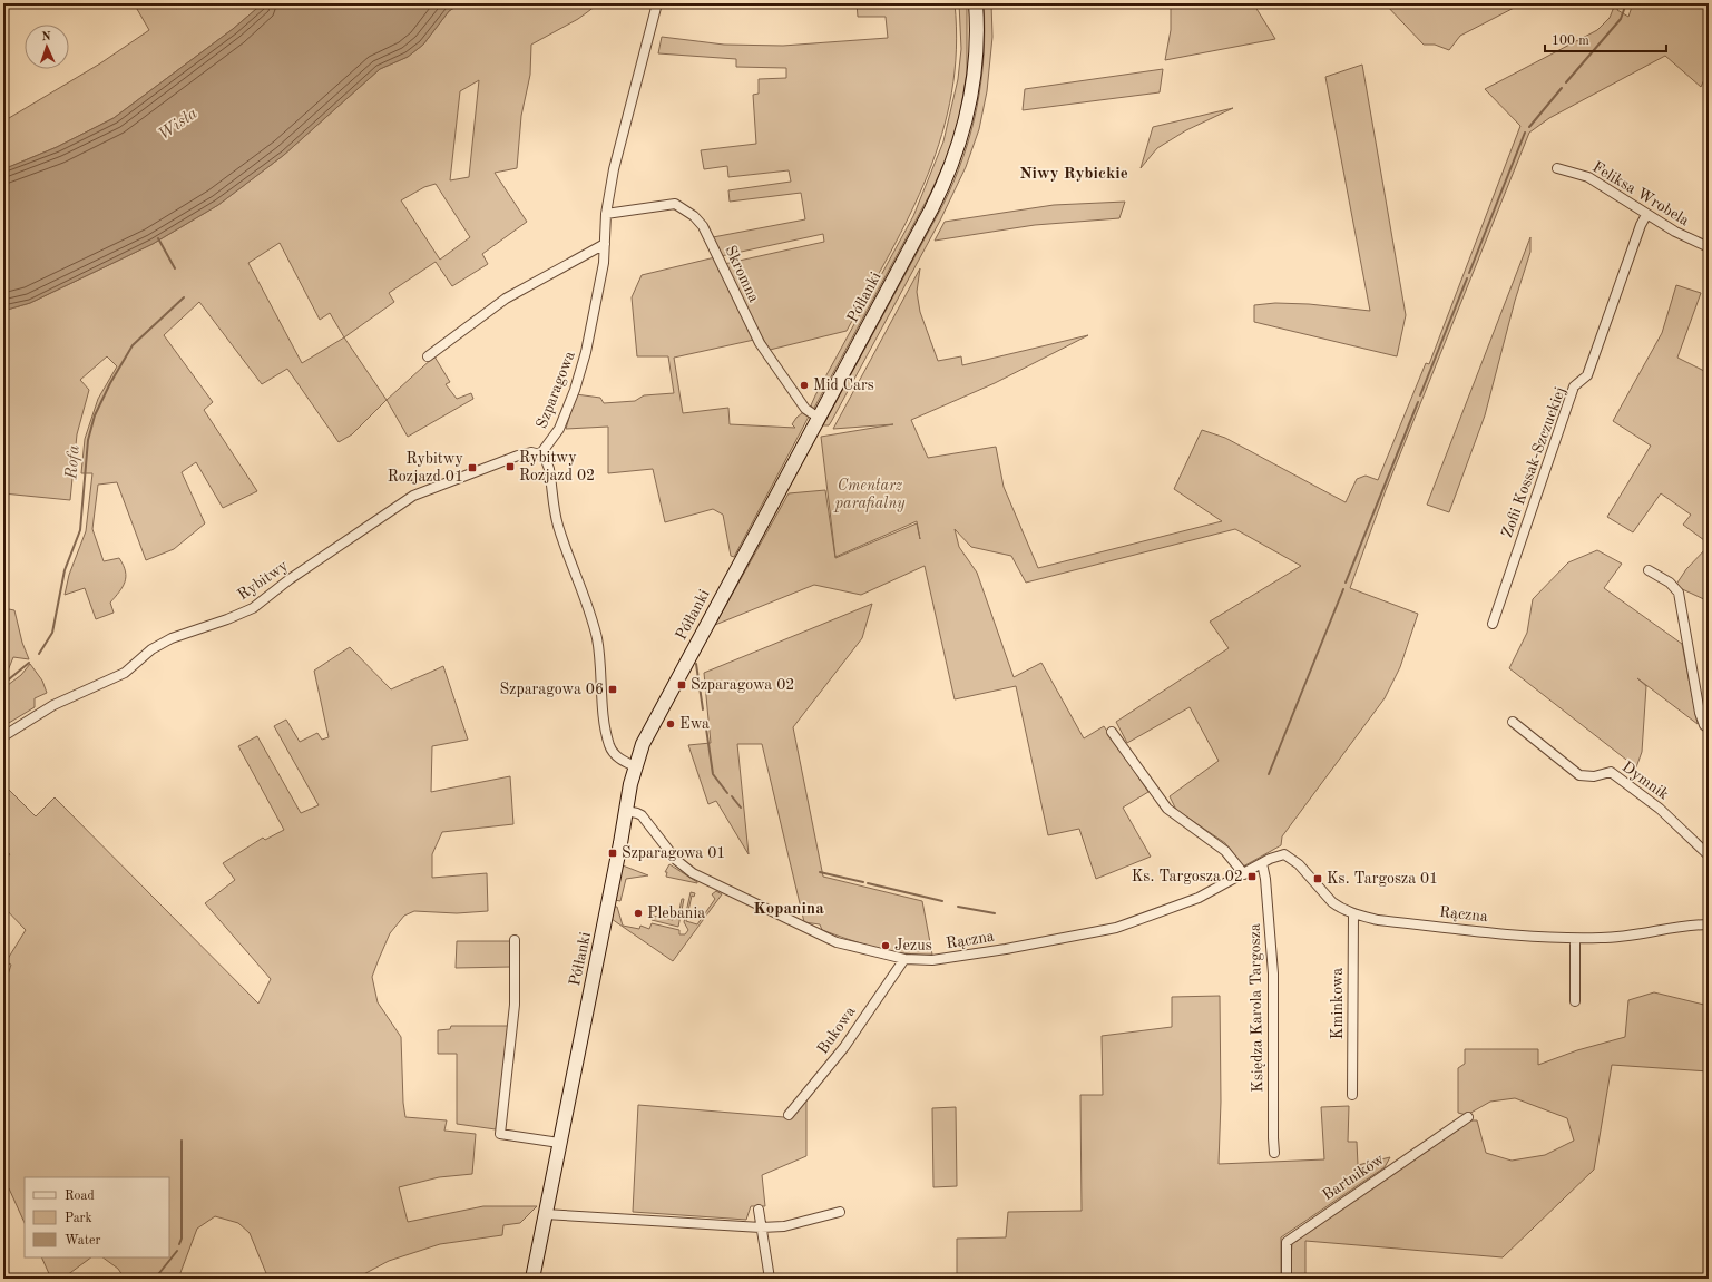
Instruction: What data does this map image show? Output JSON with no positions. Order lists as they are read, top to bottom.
{
  "streets": {
    "street": [
      "Feliksa Wrobela",
      "Skromna",
      "Półłanki",
      "Szparagowa",
      "Zofii Kossak-Szczuckiej",
      "Rybitwy",
      "Dymnik",
      "Rączna",
      "Kminkowa",
      "Księdza Karola Targosza",
      "Bukowa",
      "Bartników"
    ]
  },
  "crossings": [
    ["Feliksa Wrobela", "Zofii Kossak-Szczuckiej"],
    ["Skromna", "Półłanki"],
    ["Skromna", "Szparagowa"],
    ["Półłanki", "Rączna"],
    ["Szparagowa", "Rybitwy"],
    ["Rączna", "Kminkowa"],
    ["Rączna", "Księdza Karola Targosza"],
    ["Rączna", "Bukowa"]
  ],
  "districts": ["Niwy Rybickie", "Kopanina"],
  "water": ["Wisła", "Rofa"],
  "parks": ["Cmentarz parafialny"],
  "places": {
    "other": [
      "Mid Cars",
      "Ewa",
      "Plebania",
      "Jezus"
    ],
    "transit": [
      "Rybitwy Rozjazd 02",
      "Rybitwy Rozjazd 01",
      "Szparagowa 02",
      "Szparagowa 06",
      "Szparagowa 01",
      "Ks. Targosza 02",
      "Ks. Targosza 01"
    ]
  },
  "legend": ["Road", "Park", "Water"],
  "scale_bar": "100 m",
  "north": "top"
}
